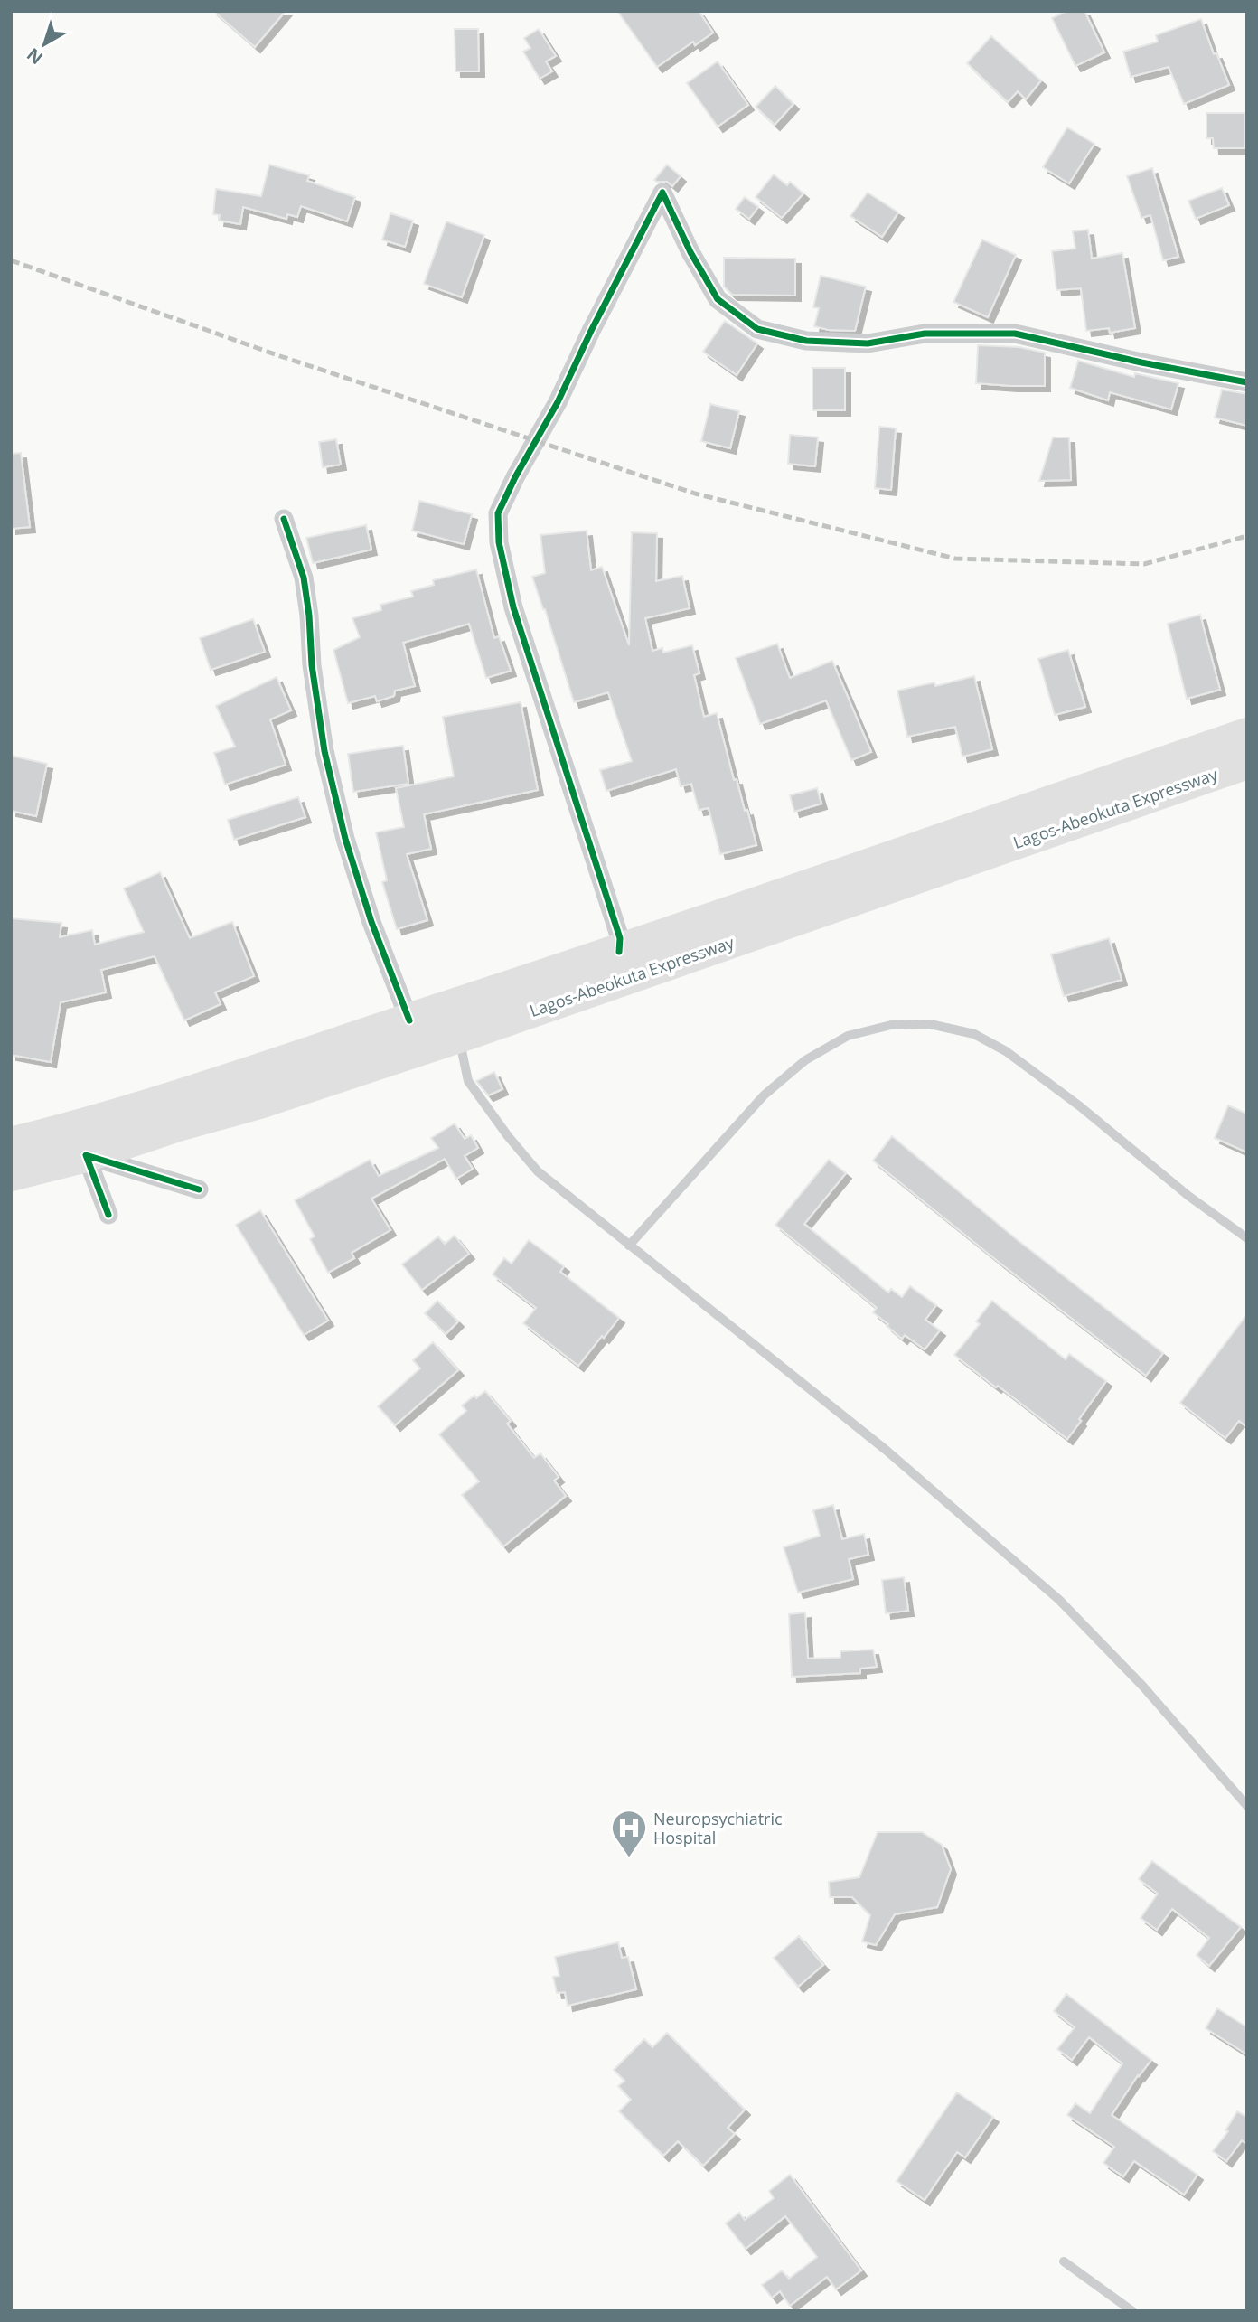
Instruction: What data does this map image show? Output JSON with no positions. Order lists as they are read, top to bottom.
{
  "streets": {
    "highway": ["Lagos-Abeokuta Expressway"]
  },
  "places": {
    "hospital": ["Neuropsychiatric Hospital"]
  },
  "north": "bottom left"
}
